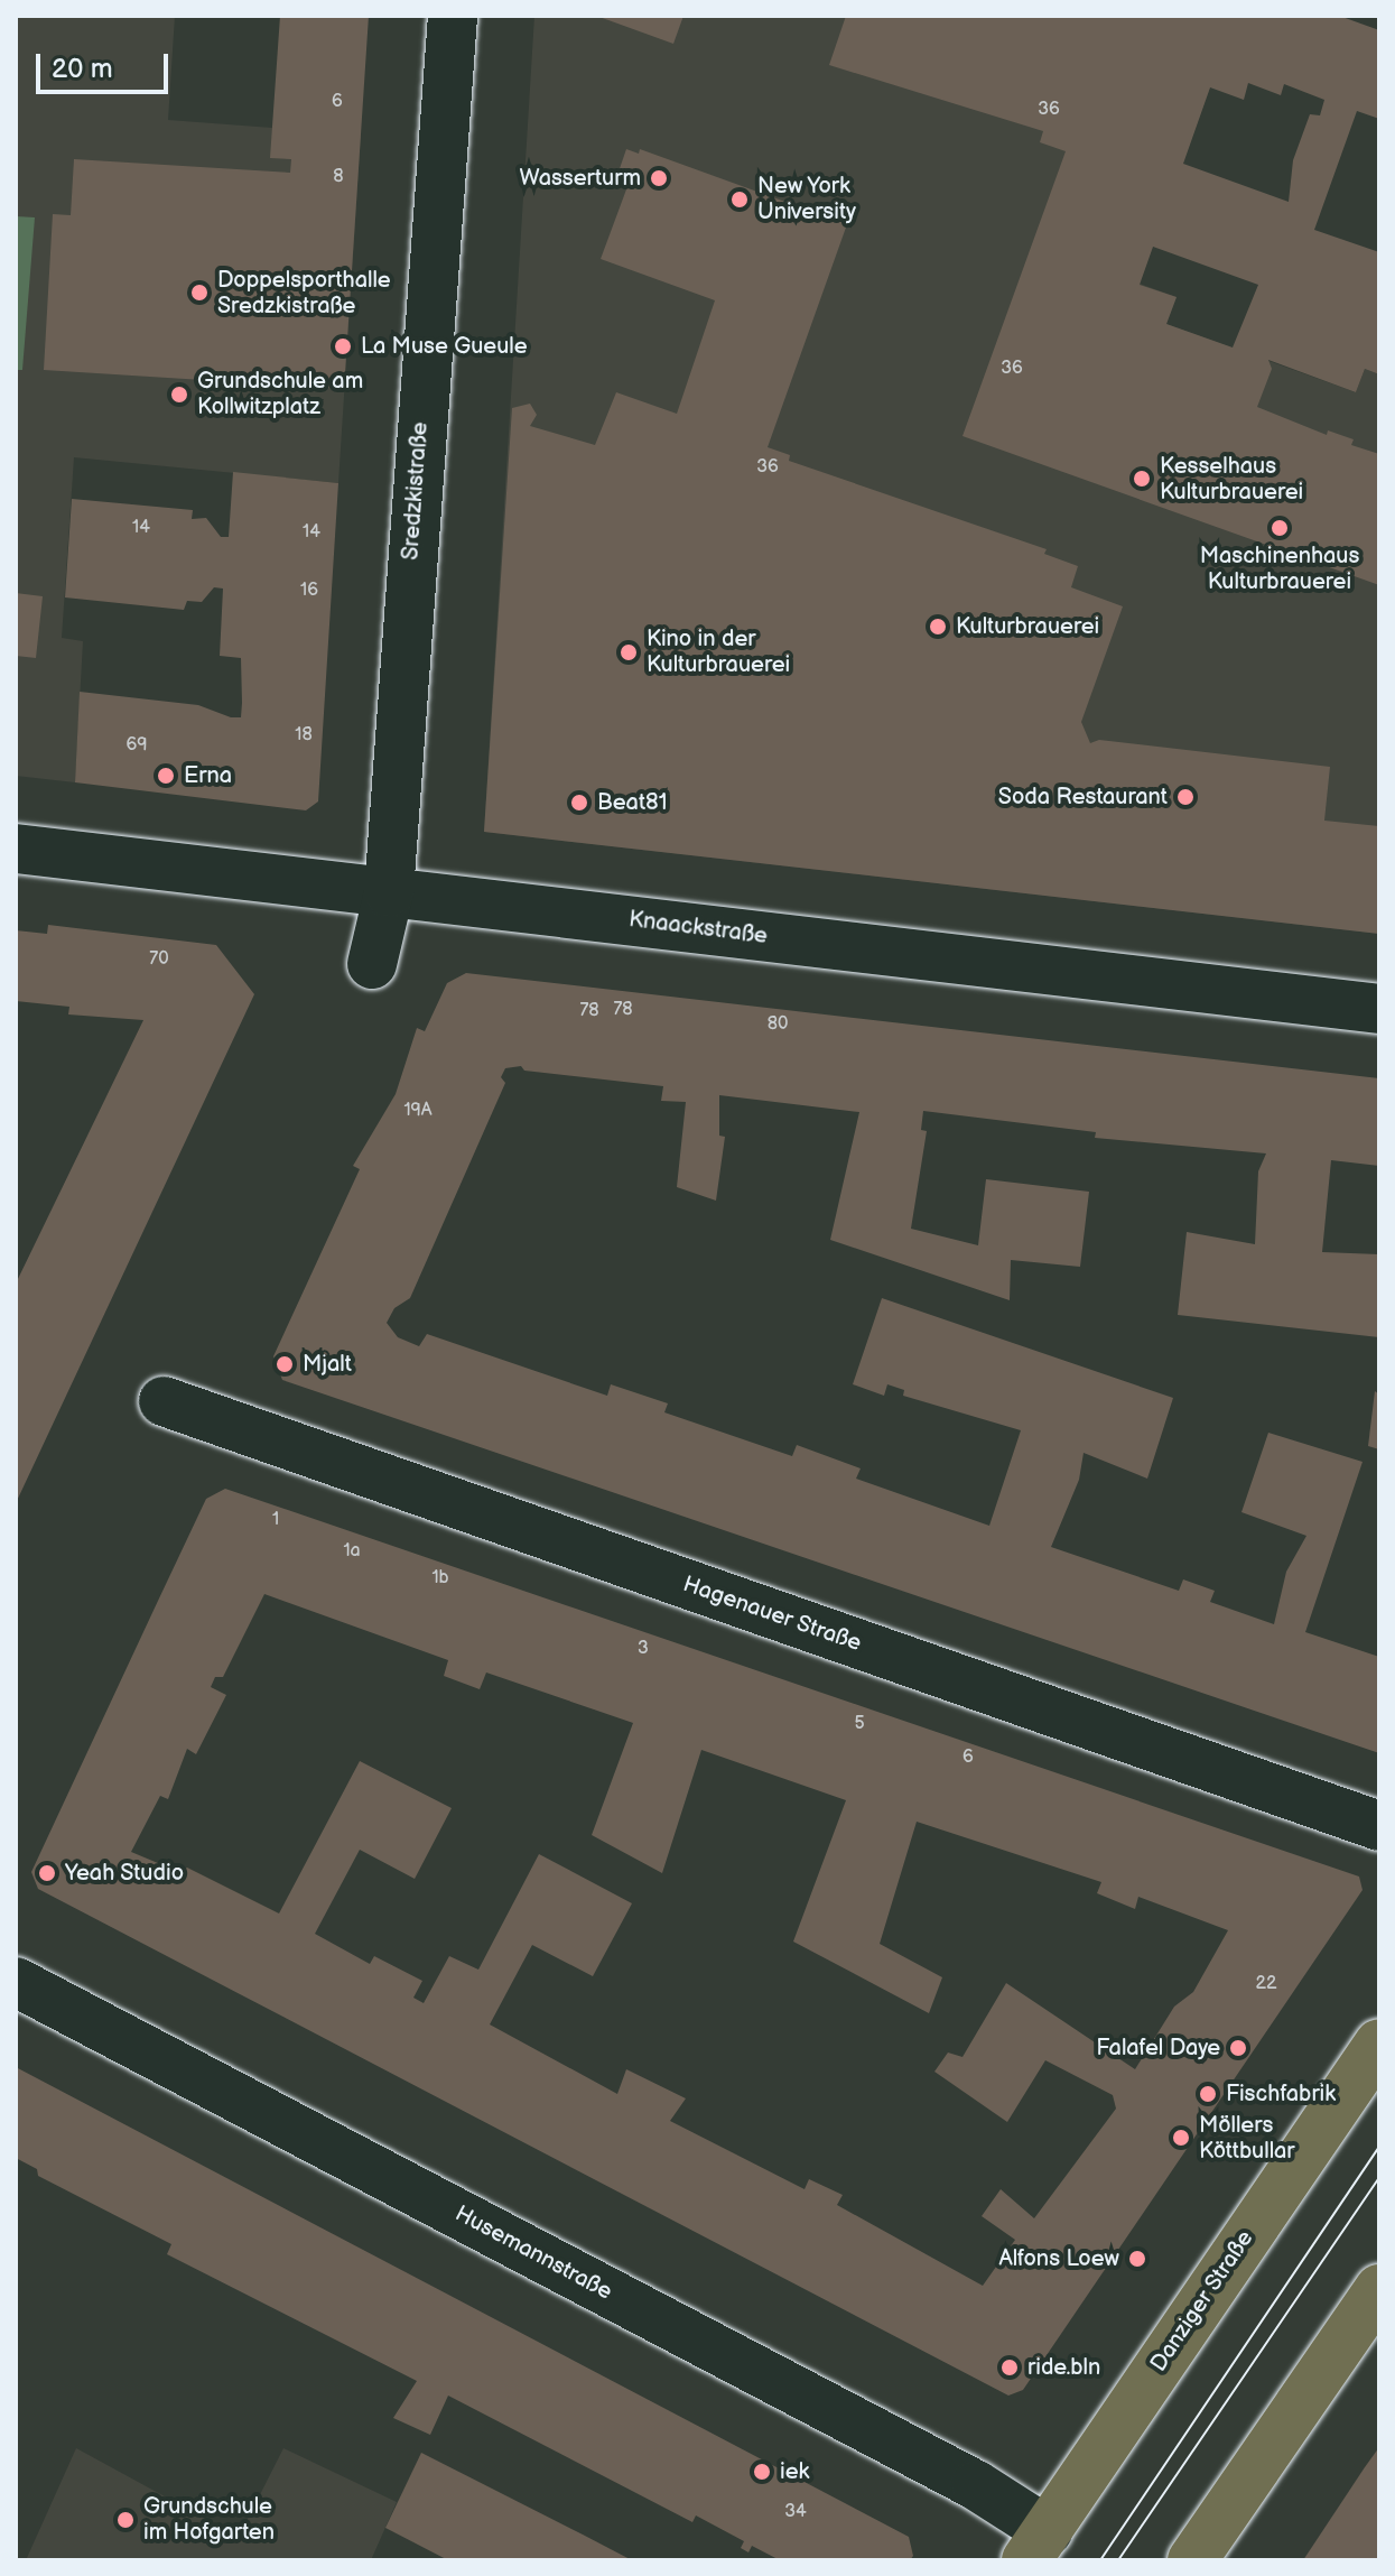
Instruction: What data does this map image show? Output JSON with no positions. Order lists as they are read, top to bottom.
{
  "streets": {
    "main road": ["Danziger Straße"],
    "street": [
      "Sredzkistraße",
      "Knaackstraße",
      "Hagenauer Straße",
      "Husemannstraße"
    ]
  },
  "crossings": [
    ["Sredzkistraße", "Knaackstraße"],
    ["Husemannstraße", "Danziger Straße"]
  ],
  "places": [
    "Wasserturm",
    "New York University",
    "Doppelsporthalle Sredzkistraße",
    "La Muse Gueule",
    "Grundschule am Kollwitzplatz",
    "Kesselhaus Kulturbrauerei",
    "Maschinenhaus Kulturbrauerei",
    "Kulturbrauerei",
    "Kino in der Kulturbrauerei",
    "Erna",
    "Soda Restaurant",
    "Beat81",
    "Mjalt",
    "Yeah Studio",
    "Falafel Daye",
    "Fischfabrik",
    "Möllers Köttbullar",
    "Alfons Loew",
    "ride.bln",
    "iek",
    "Grundschule im Hofgarten"
  ],
  "house_numbers": [
    "6",
    "36",
    "8",
    "36",
    "36",
    "14",
    "14",
    "16",
    "18",
    "69",
    "70",
    "78",
    "78",
    "80",
    "19A",
    "1",
    "1a",
    "1b",
    "3",
    "5",
    "6",
    "22",
    "34"
  ],
  "scale_bar": "20 m"
}
